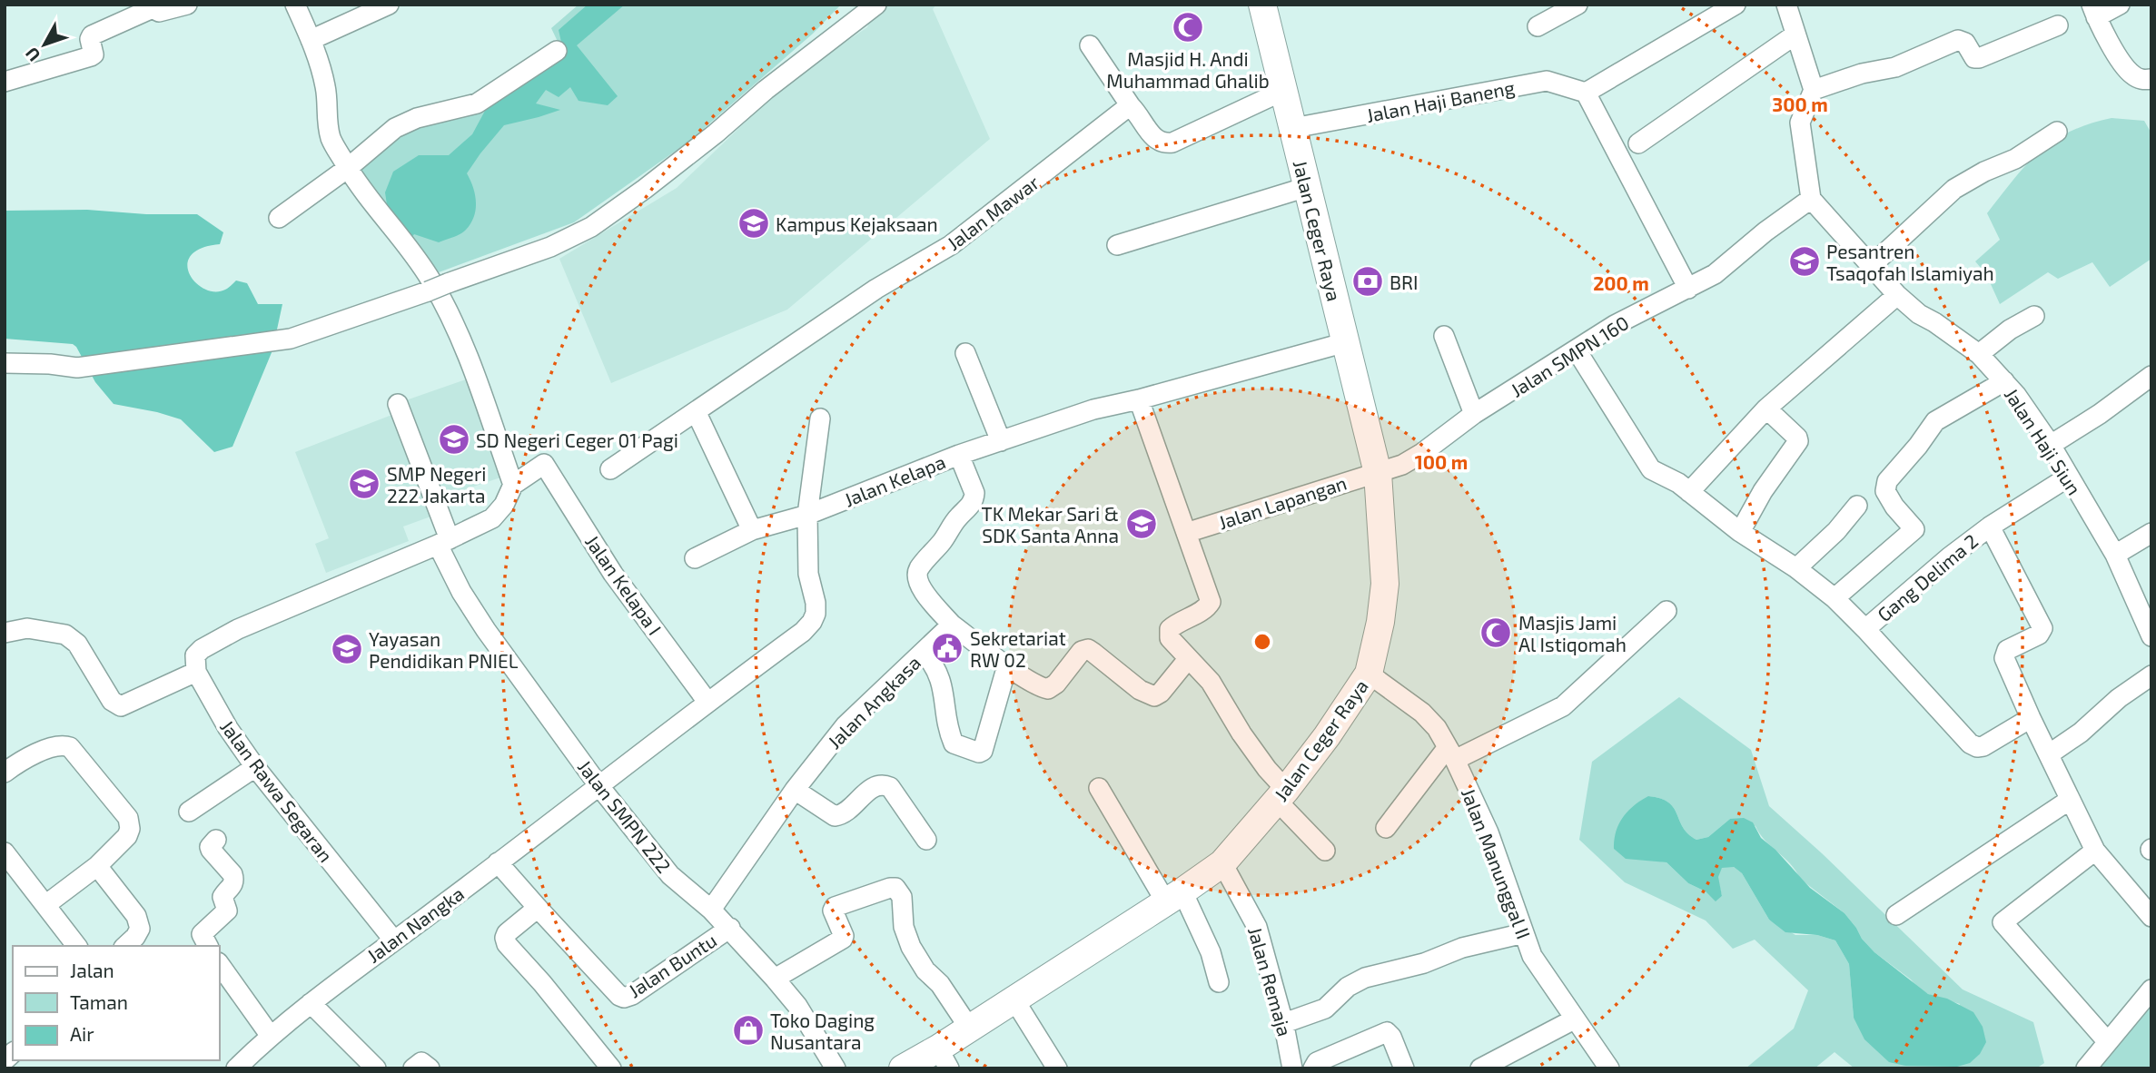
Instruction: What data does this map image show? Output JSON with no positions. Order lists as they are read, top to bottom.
{
  "streets": {
    "main road": ["Jalan Ceger Raya"],
    "street": [
      "Jalan Haji Baneng",
      "Jalan Mawar",
      "Jalan SMPN 160",
      "Jalan Haji Siun",
      "Jalan Kelapa",
      "Jalan Lapangan",
      "Gang Delima 2",
      "Jalan Kelapa I",
      "Jalan Angkasa",
      "Jalan Rawa Segaran",
      "Jalan SMPN 222",
      "Jalan Manunggal II",
      "Jalan Nangka",
      "Jalan Buntu",
      "Jalan Remaja"
    ]
  },
  "crossings": [
    ["Jalan Haji Baneng", "Jalan Ceger Raya"],
    ["Jalan Ceger Raya", "Jalan SMPN 160"],
    ["Jalan Ceger Raya", "Jalan Kelapa"],
    ["Jalan Ceger Raya", "Jalan Lapangan"],
    ["Jalan Ceger Raya", "Jalan Manunggal II"],
    ["Jalan Ceger Raya", "Jalan Remaja"],
    ["Jalan SMPN 160", "Jalan Haji Siun"],
    ["Jalan SMPN 160", "Jalan Lapangan"],
    ["Jalan Haji Siun", "Gang Delima 2"],
    ["Jalan Angkasa", "Jalan SMPN 222"],
    ["Jalan Rawa Segaran", "Jalan Nangka"],
    ["Jalan SMPN 222", "Jalan Nangka"],
    ["Jalan SMPN 222", "Jalan Buntu"]
  ],
  "places": {
    "mosque": ["Masjid H. Andi Muhammad Ghalib", "Masjis Jami Al Istiqomah"],
    "school or university": [
      "Kampus Kejaksaan",
      "Pesantren Tsaqofah Islamiyah",
      "SD Negeri Ceger 01 Pagi",
      "SMP Negeri 222 Jakarta",
      "TK Mekar Sari & SDK Santa Anna",
      "Yayasan Pendidikan PNIEL"
    ],
    "bank": ["BRI"],
    "public building": ["Sekretariat RW 02"],
    "shop": ["Toko Daging Nusantara"]
  },
  "legend": ["Jalan", "Taman", "Air"],
  "north": "bottom left",
  "rings": ["300 m", "200 m", "100 m"]
}
